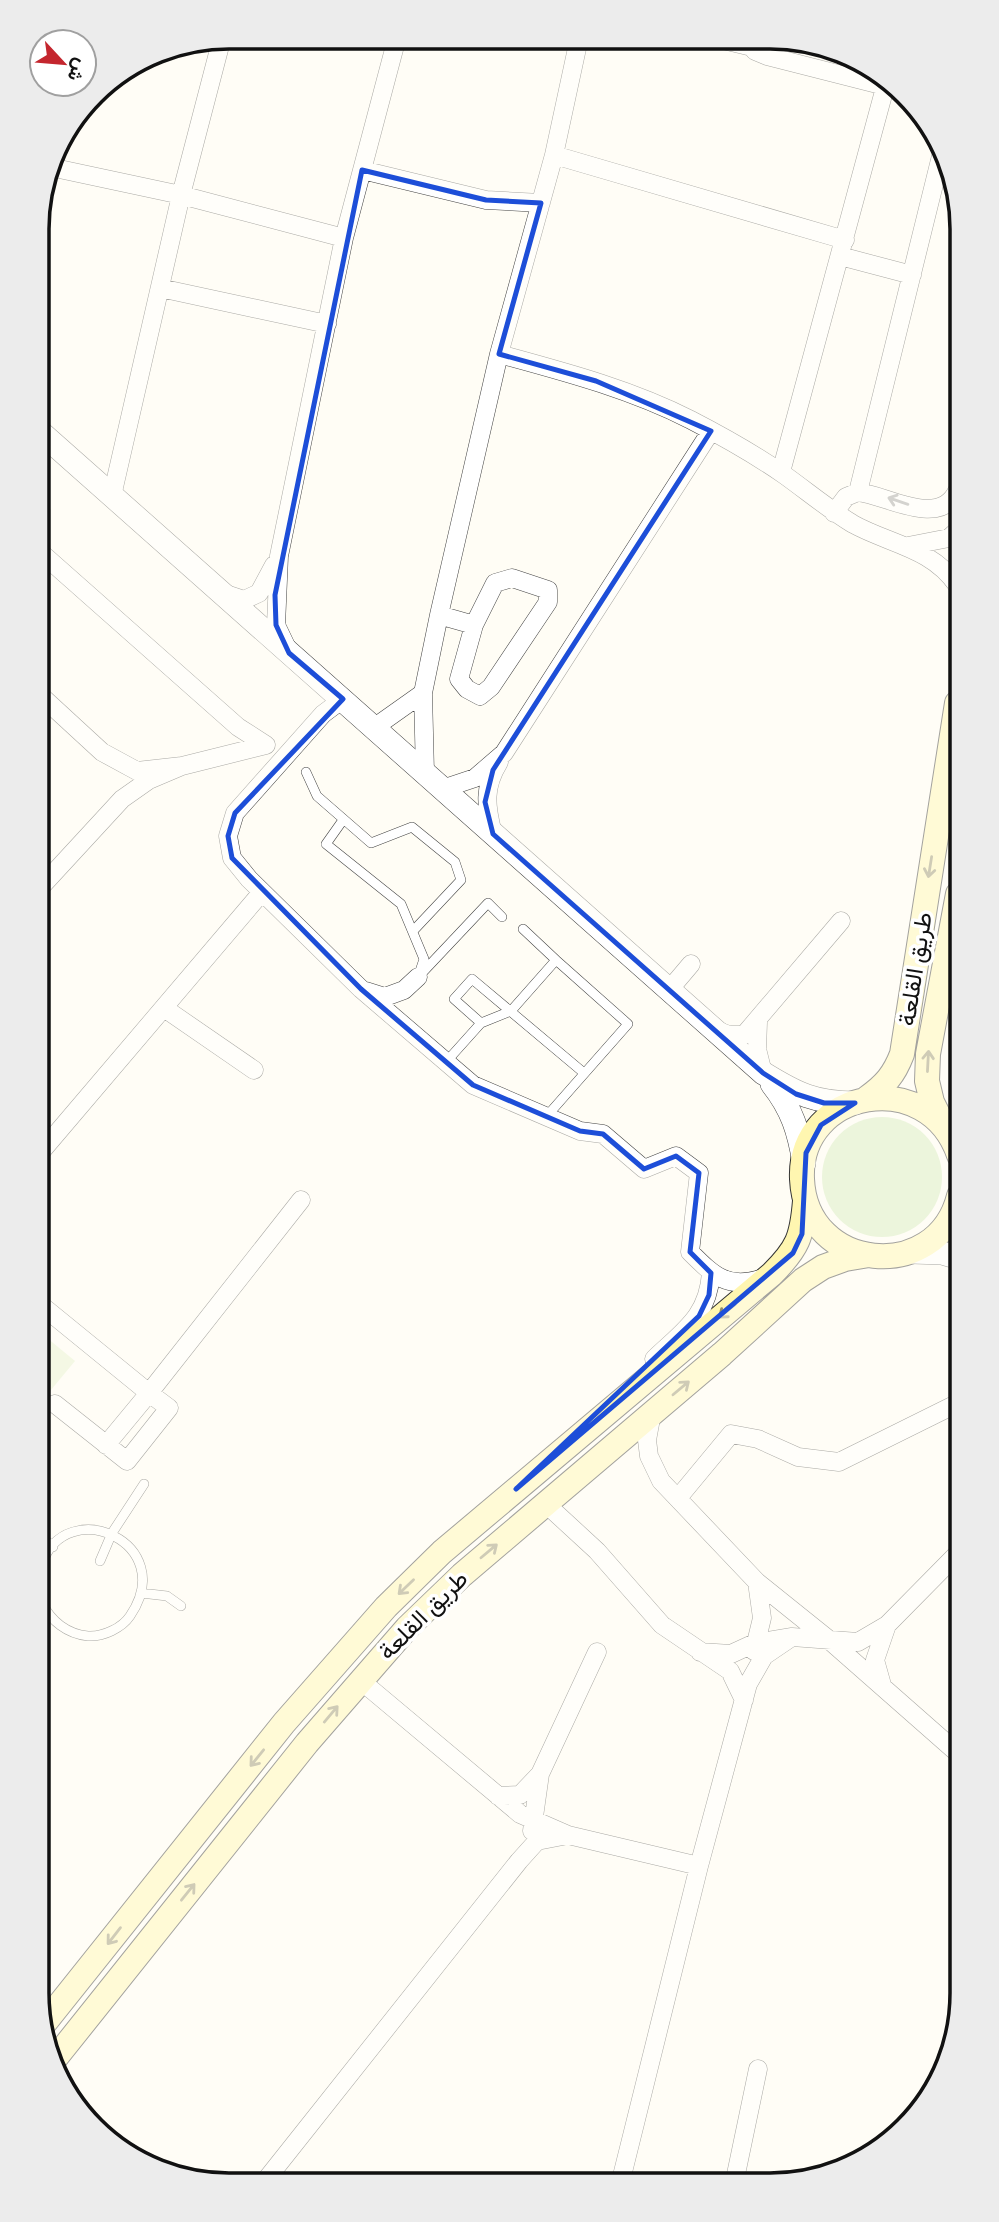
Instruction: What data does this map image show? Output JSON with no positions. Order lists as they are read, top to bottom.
{
  "streets": {
    "main road": ["طريق القلعة"]
  },
  "north": "bottom right"
}
